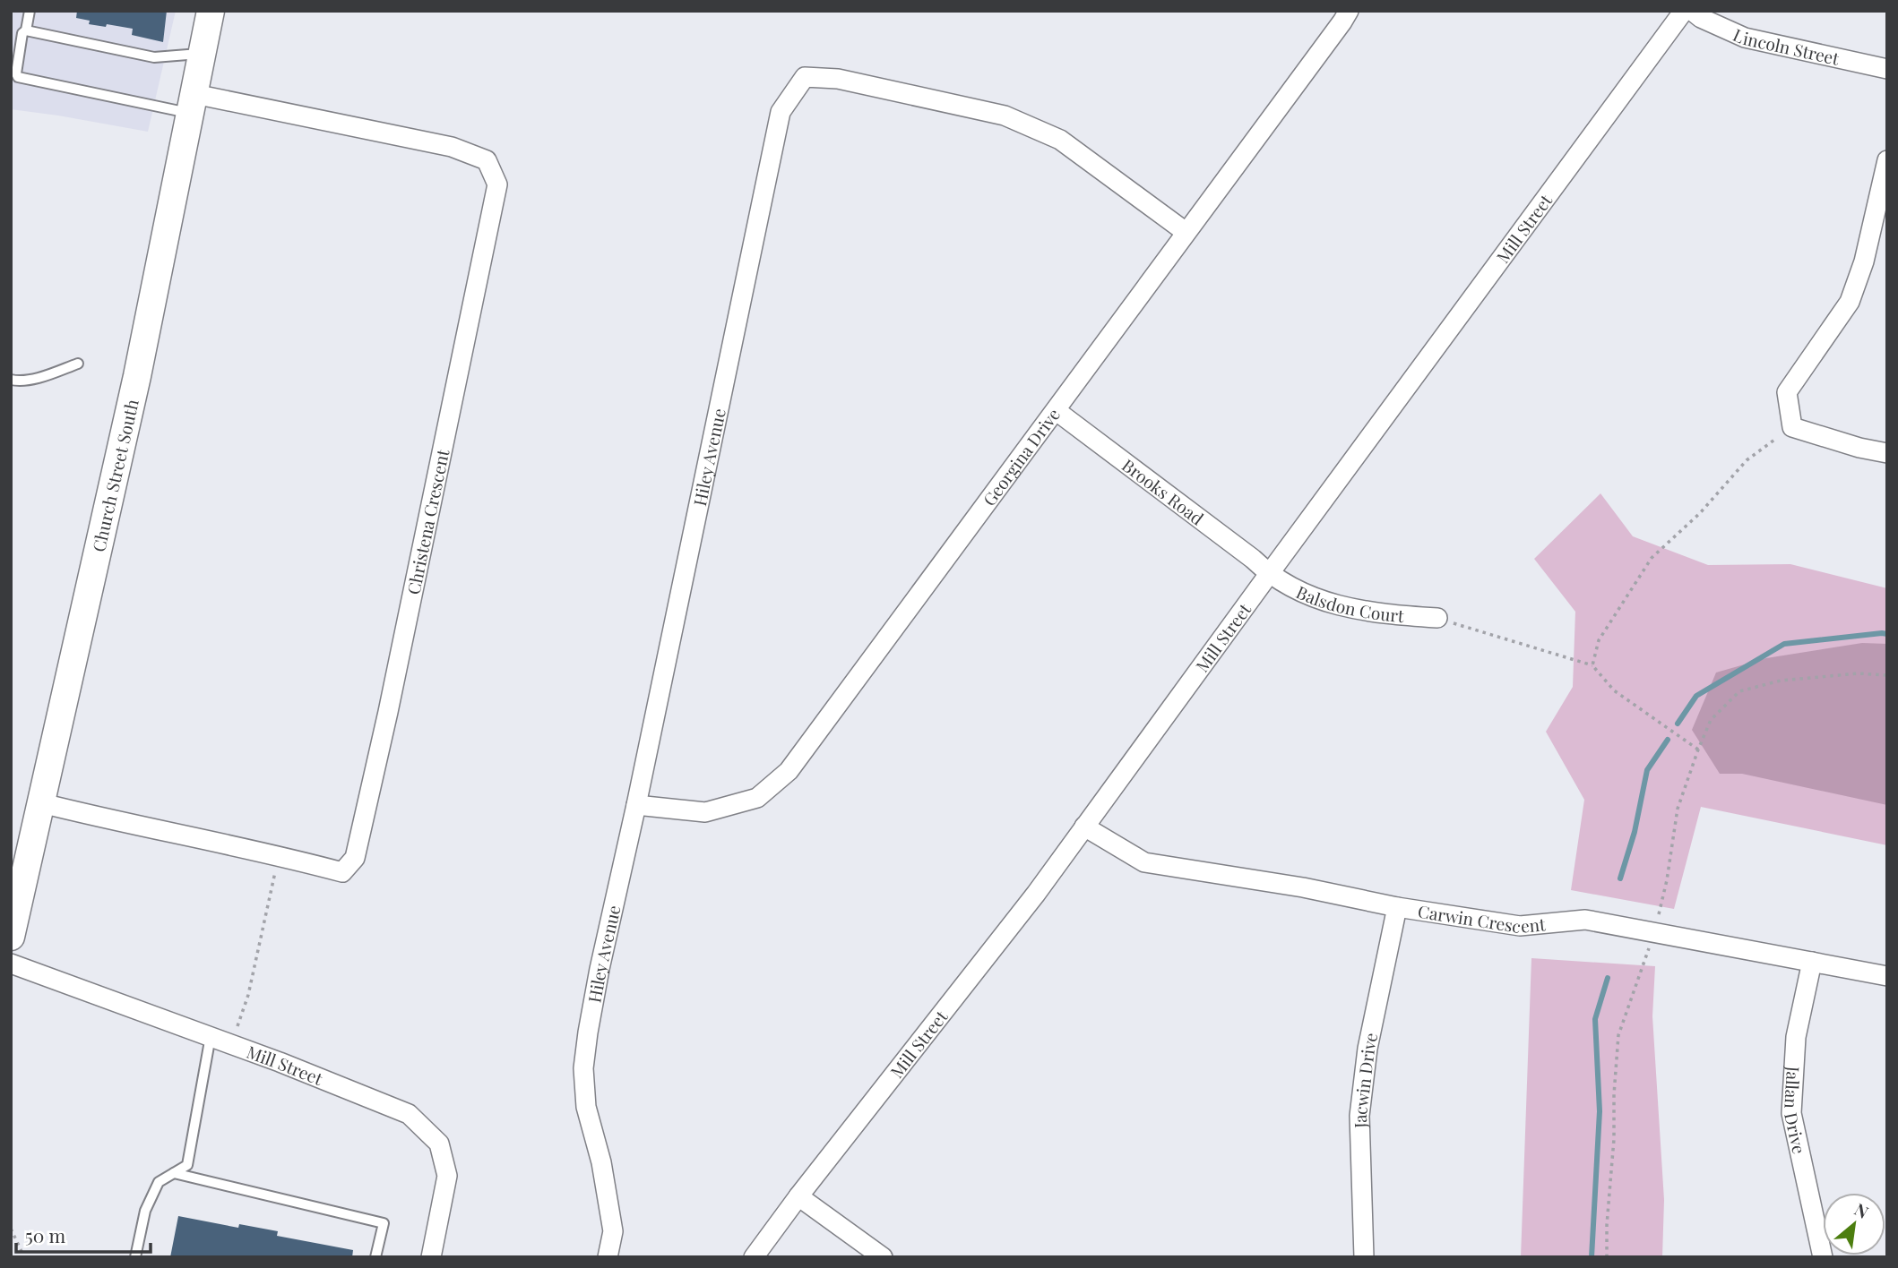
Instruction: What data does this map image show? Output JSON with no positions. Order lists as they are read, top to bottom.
{
  "streets": {
    "main road": ["Church Street South"],
    "street": [
      "Lincoln Street",
      "Mill Street",
      "Hiley Avenue",
      "Georgina Drive",
      "Brooks Road",
      "Christena Crescent",
      "Balsdon Court",
      "Carwin Crescent",
      "Jacwin Drive",
      "Jallan Drive"
    ]
  },
  "crossings": [
    ["Mill Street", "Brooks Road"],
    ["Mill Street", "Balsdon Court"],
    ["Mill Street", "Carwin Crescent"],
    ["Hiley Avenue", "Georgina Drive"],
    ["Georgina Drive", "Brooks Road"],
    ["Church Street South", "Christena Crescent"],
    ["Brooks Road", "Balsdon Court"],
    ["Carwin Crescent", "Jacwin Drive"],
    ["Carwin Crescent", "Jallan Drive"]
  ],
  "scale_bar": "50 m",
  "north": "top right"
}
